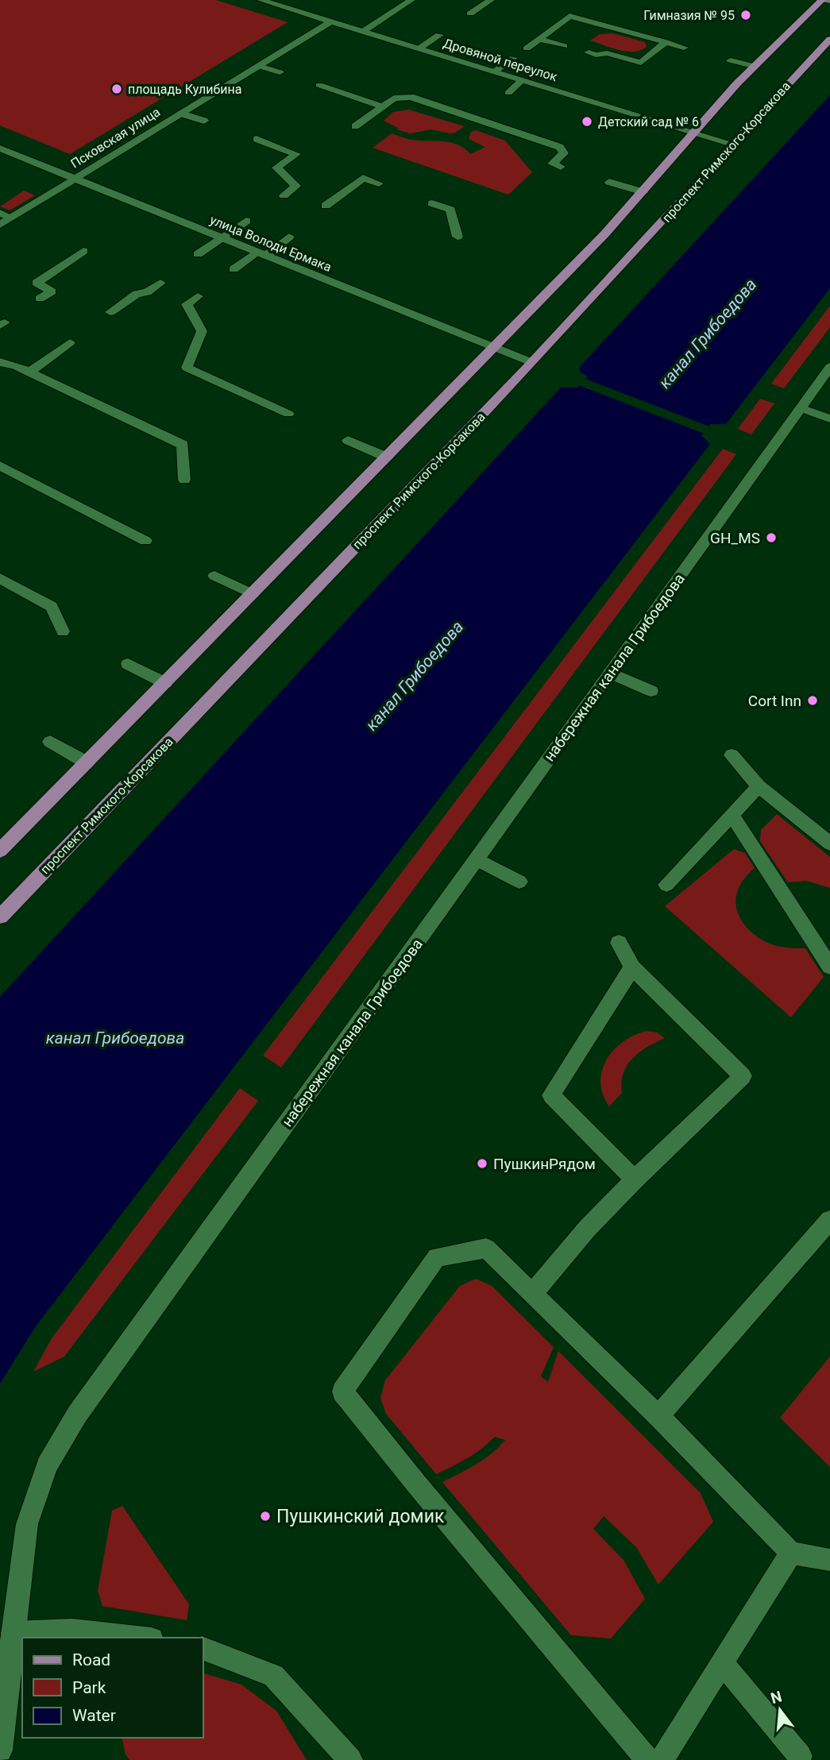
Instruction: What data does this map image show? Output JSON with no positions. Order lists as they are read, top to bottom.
{
  "streets": {
    "main road": ["проспект Римского-Корсакова"],
    "street": [
      "Дровяной переулок",
      "Псковская улица",
      "улица Володи Ермака",
      "набережная канала Грибоедова"
    ]
  },
  "crossings": [
    ["Дровяной переулок", "Псковская улица"],
    ["Дровяной переулок", "проспект Римского-Корсакова"],
    ["Псковская улица", "улица Володи Ермака"],
    ["проспект Римского-Корсакова", "улица Володи Ермака"]
  ],
  "water": ["канал Грибоедова"],
  "places": [
    "Гимназия № 95",
    "площадь Кулибина",
    "Детский сад № 6",
    "GH_MS",
    "Cort Inn",
    "ПушкинРядом",
    "Пушкинский домик"
  ],
  "legend": ["Road", "Park", "Water"],
  "north": "top"
}
